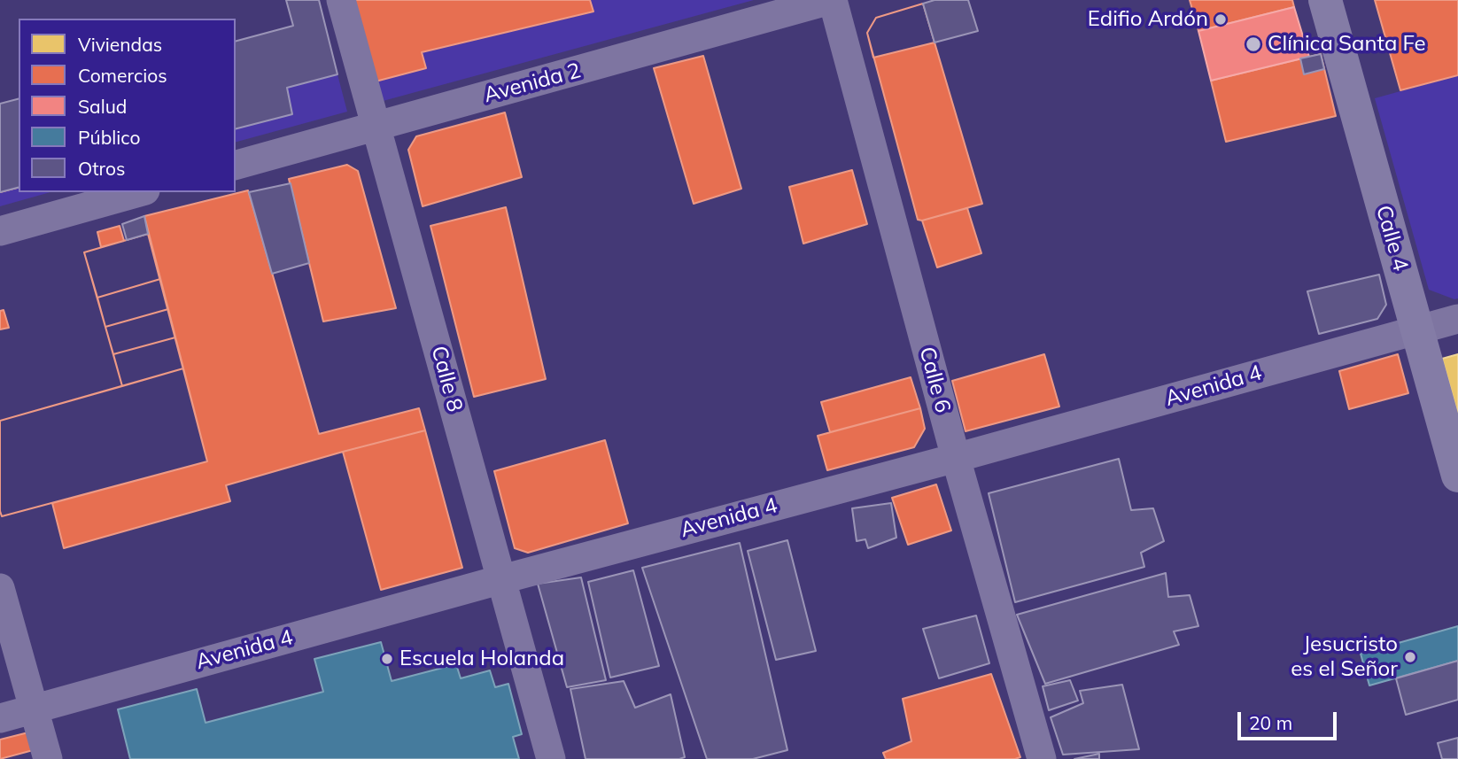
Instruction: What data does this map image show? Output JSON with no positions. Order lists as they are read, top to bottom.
{
  "streets": {
    "street": [
      "Avenida 2",
      "Calle 4",
      "Calle 8",
      "Calle 6",
      "Avenida 4"
    ]
  },
  "crossings": [
    ["Avenida 2", "Calle 8"],
    ["Avenida 2", "Calle 6"],
    ["Calle 4", "Avenida 4"],
    ["Calle 8", "Avenida 4"],
    ["Calle 6", "Avenida 4"]
  ],
  "places": [
    "Edifio Ardón",
    "Clínica Santa Fe",
    "Jesucristo es el Señor",
    "Escuela Holanda"
  ],
  "legend": [
    "Viviendas",
    "Comercios",
    "Salud",
    "Público",
    "Otros"
  ],
  "scale_bar": "20 m"
}
